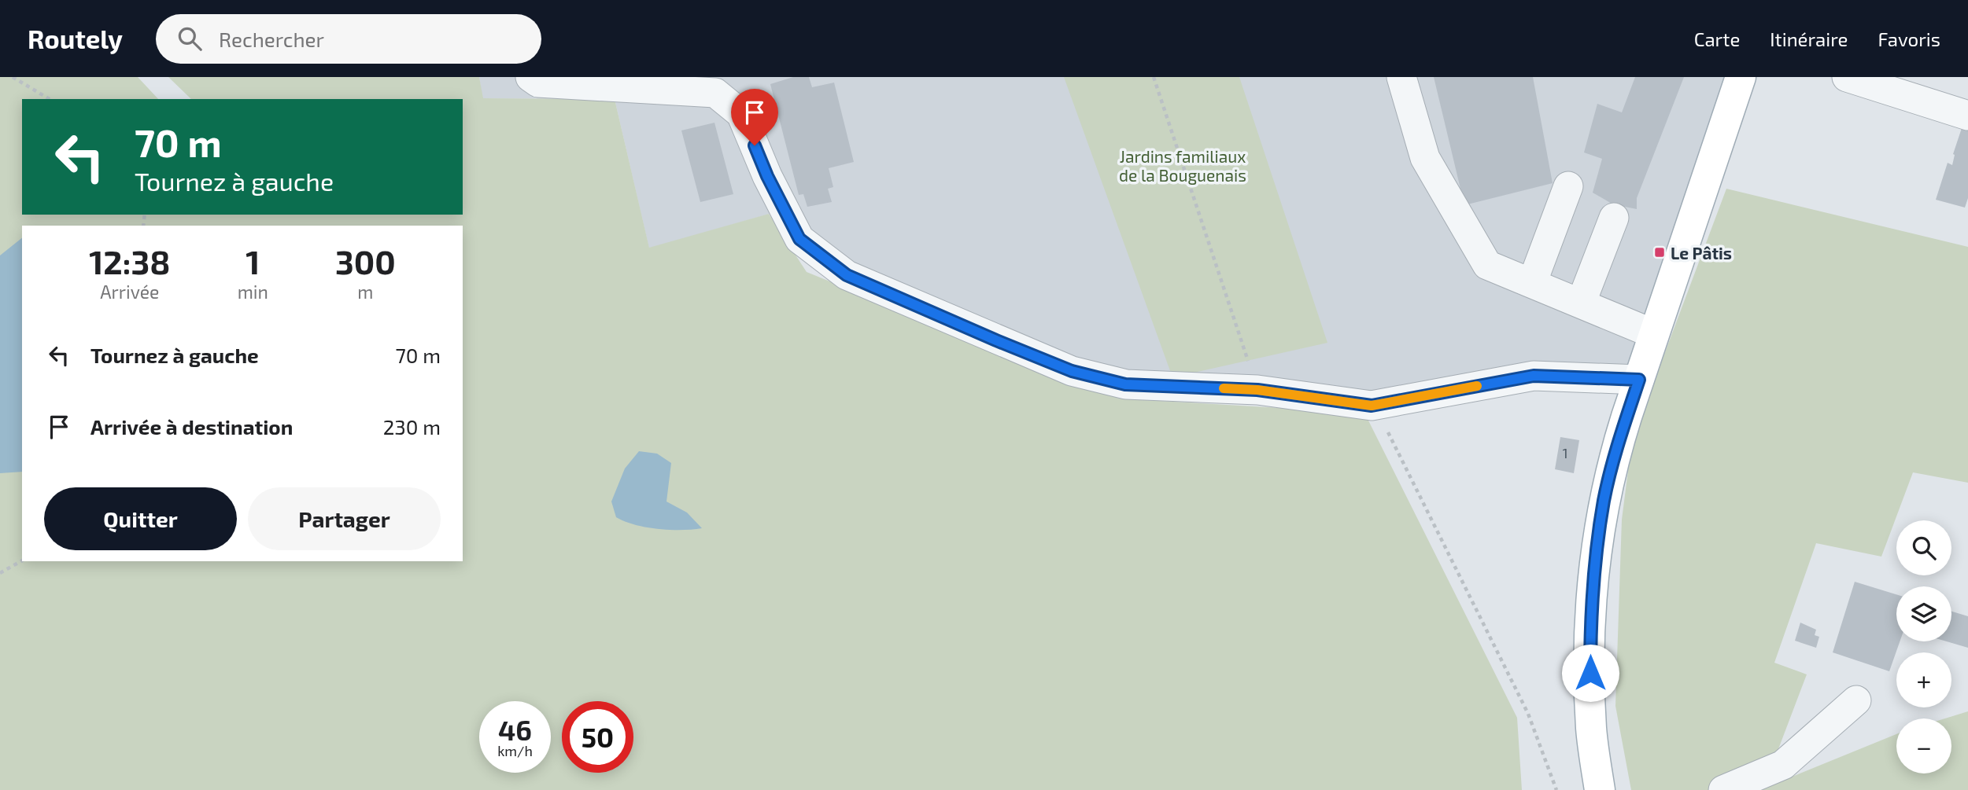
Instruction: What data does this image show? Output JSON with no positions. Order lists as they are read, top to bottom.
{
  "parks": ["Jardins familiaux de la Bouguenais"],
  "places": {
    "transit": ["Le Pâtis"]
  },
  "house_numbers": ["1"],
  "page": {
    "header": "Routely",
    "search": "Rechercher",
    "nav": ["Carte", "Itinéraire", "Favoris"],
    "turn": ["70 m", "Tournez à gauche"],
    "eta": [
      "12:38",
      "Arrivée",
      "1",
      "min",
      "300",
      "m"
    ],
    "list": [
      {
        "name": "Tournez à gauche",
        "value": "70 m"
      },
      {
        "name": "Arrivée à destination",
        "value": "230 m"
      }
    ],
    "buttons": ["Quitter", "Partager"],
    "map_buttons": ["+", "−"],
    "speed": "46 km/h",
    "limit": "50"
  }
}
